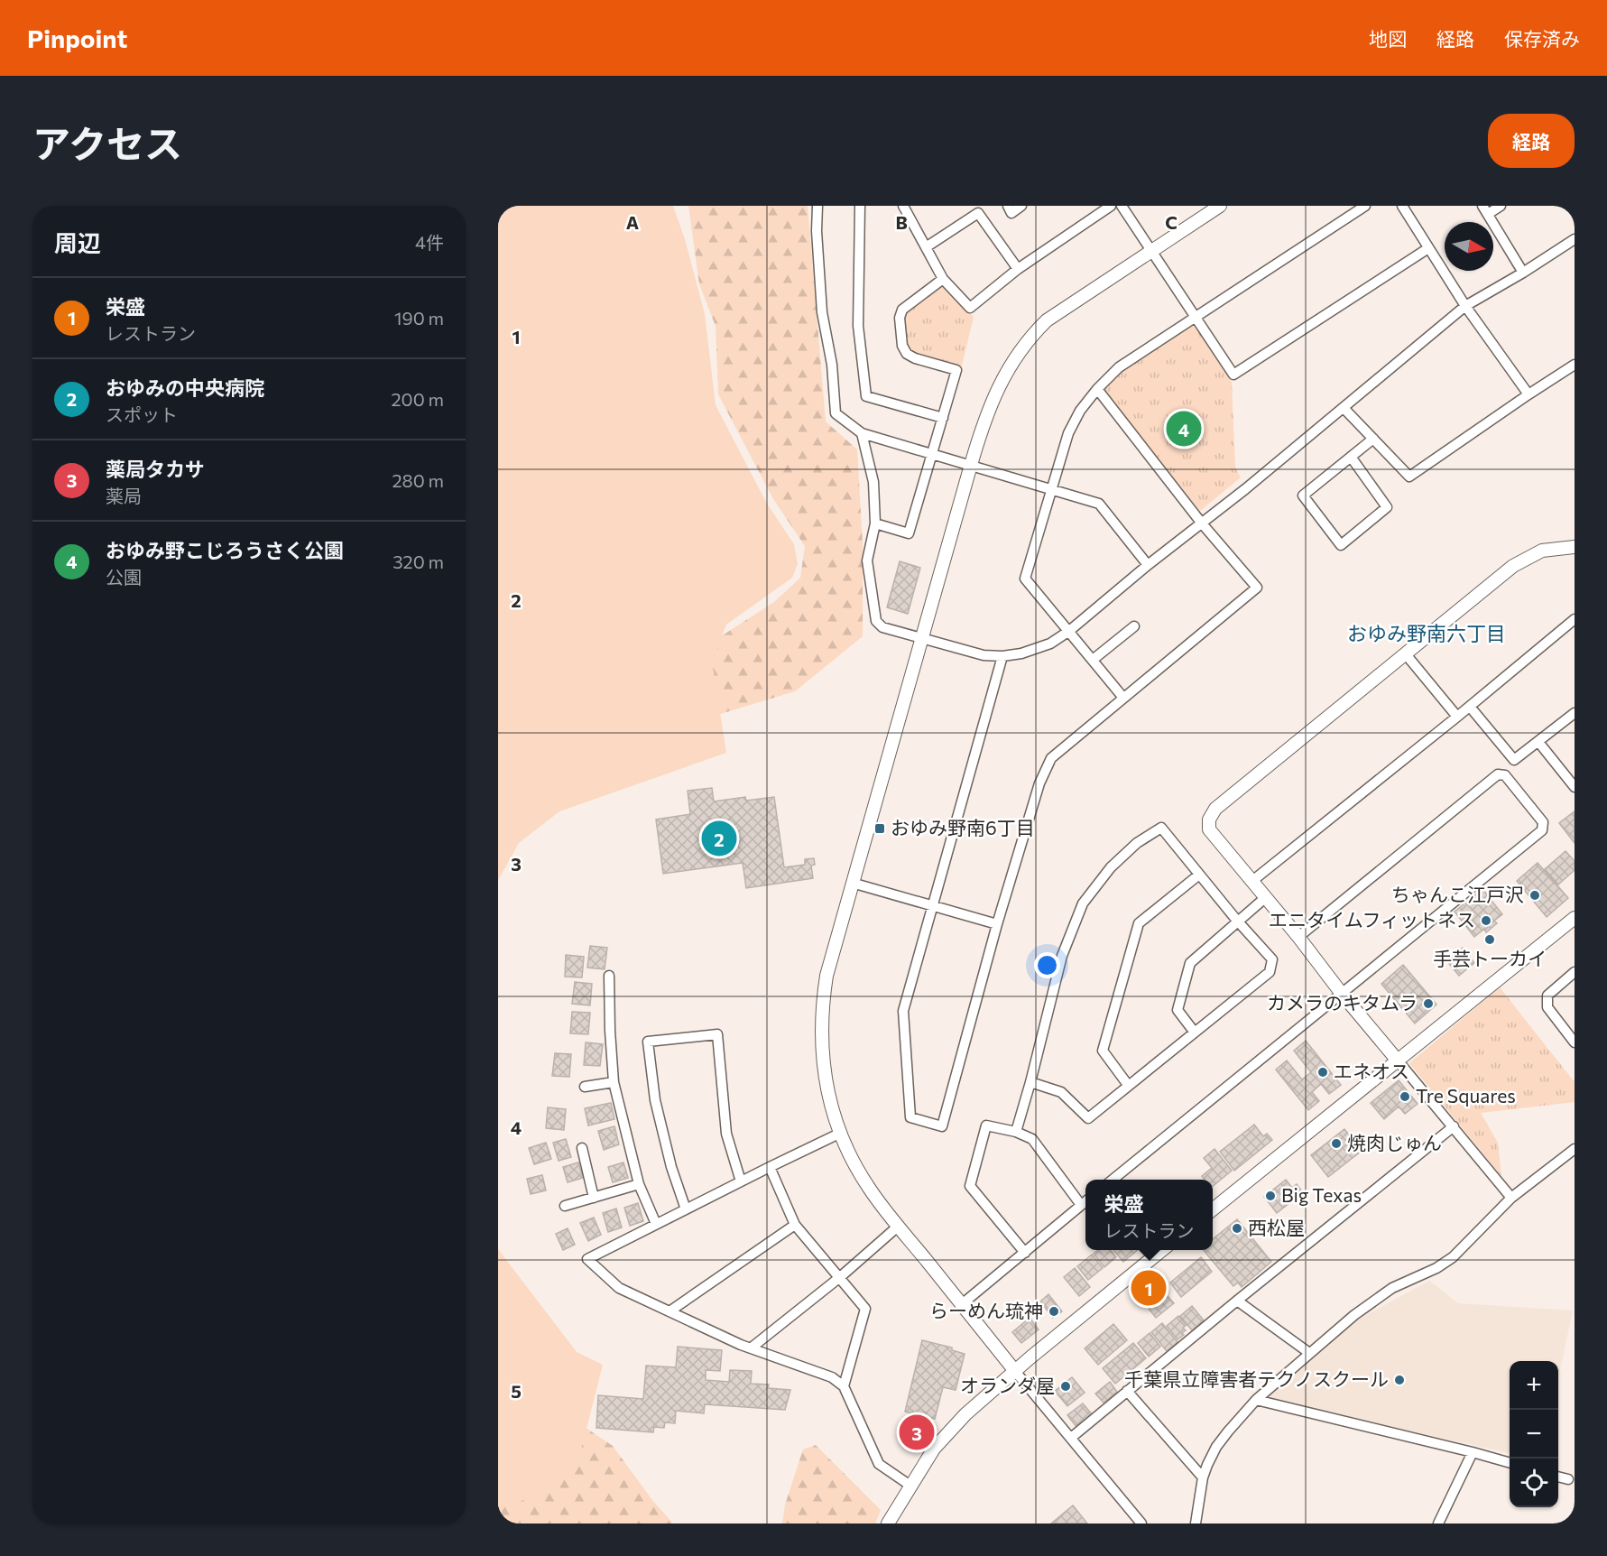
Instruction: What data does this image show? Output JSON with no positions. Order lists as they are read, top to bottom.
{
  "districts": ["おゆみ野南六丁目"],
  "places": {
    "transit": ["おゆみ野南6丁目"],
    "other": [
      "ちゃんこ江戸沢",
      "エニタイムフィットネス",
      "手芸トーカイ",
      "カメラのキタムラ",
      "エネオス",
      "Tre Squares",
      "焼肉じゅん",
      "Big Texas",
      "西松屋",
      "らーめん琉神",
      "千葉県立障害者テクノスクール",
      "オランダ屋"
    ]
  },
  "north": "right",
  "page": {
    "header": "Pinpoint",
    "nav": ["地図", "経路", "保存済み"],
    "title": "アクセス",
    "buttons": "経路",
    "heading": ["周辺", "4件"],
    "list": [
      {
        "mark": "1",
        "name": "栄盛",
        "note": "レストラン",
        "value": "190 m"
      },
      {
        "mark": "2",
        "name": "おゆみの中央病院",
        "note": "スポット",
        "value": "200 m"
      },
      {
        "mark": "3",
        "name": "薬局タカサ",
        "note": "薬局",
        "value": "280 m"
      },
      {
        "mark": "4",
        "name": "おゆみ野こじろうさく公園",
        "note": "公園",
        "value": "320 m"
      }
    ],
    "pins": [
      "4",
      "2",
      "1",
      "3"
    ],
    "popup": ["栄盛", "レストラン"],
    "map_buttons": ["+", "−"]
  },
  "grid": {
    "columns": ["A", "B", "C"],
    "rows": [
      "1",
      "2",
      "3",
      "4",
      "5"
    ]
  }
}
